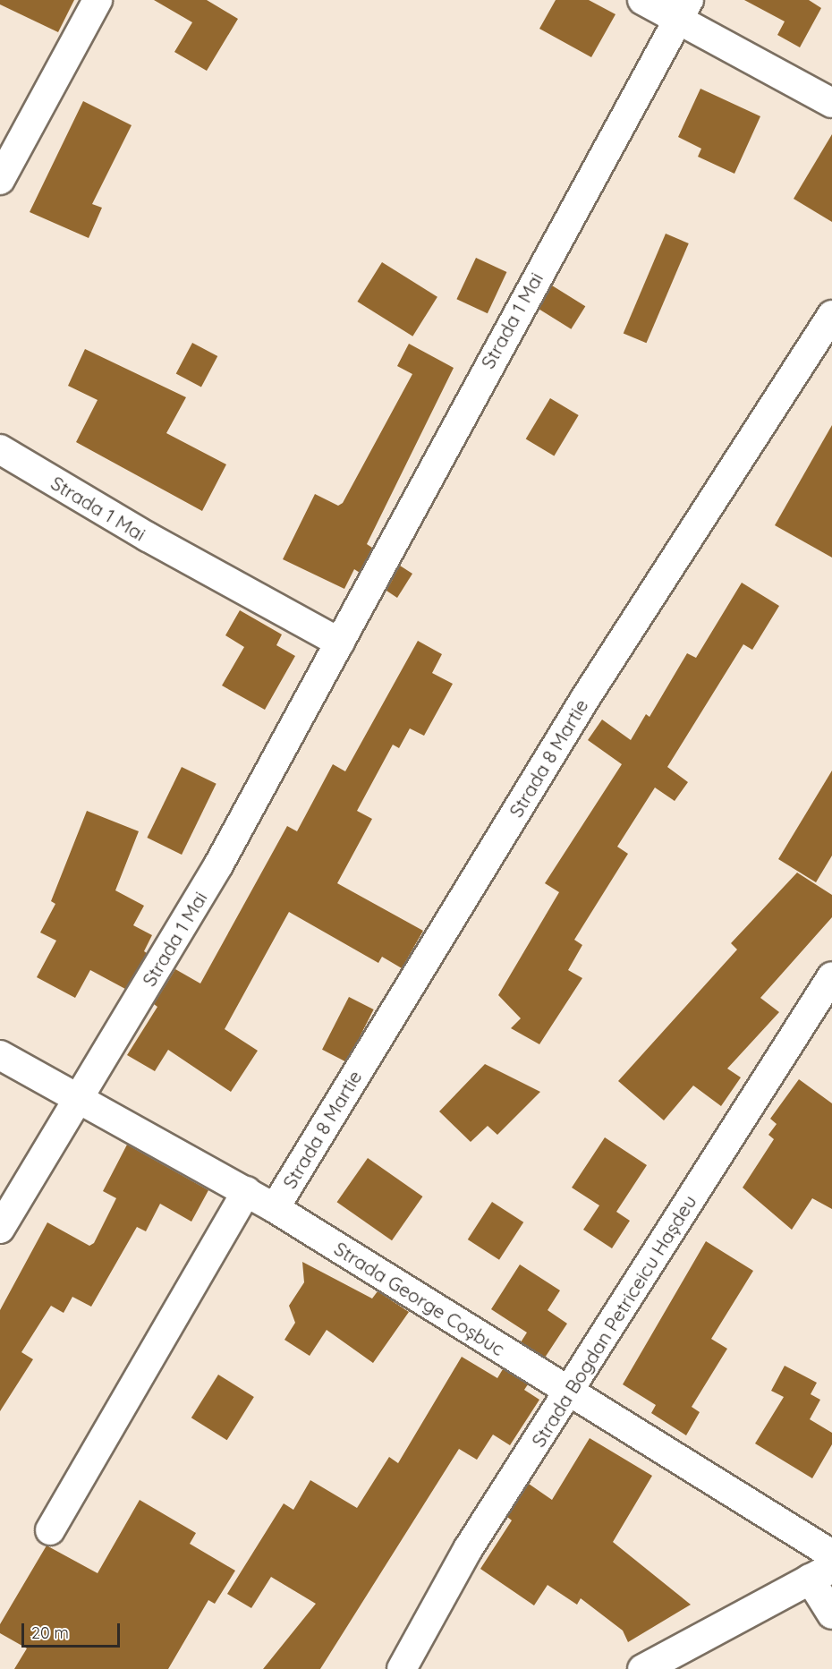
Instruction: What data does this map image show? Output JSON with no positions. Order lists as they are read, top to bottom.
{
  "streets": {
    "street": [
      "Strada 1 Mai",
      "Strada 8 Martie",
      "Strada George Coșbuc",
      "Strada Bogdan Petriceicu Hașdeu"
    ]
  },
  "crossings": [
    ["Strada 1 Mai", "Strada George Coșbuc"],
    ["Strada 8 Martie", "Strada George Coșbuc"],
    ["Strada George Coșbuc", "Strada Bogdan Petriceicu Hașdeu"]
  ],
  "scale_bar": "20 m"
}
